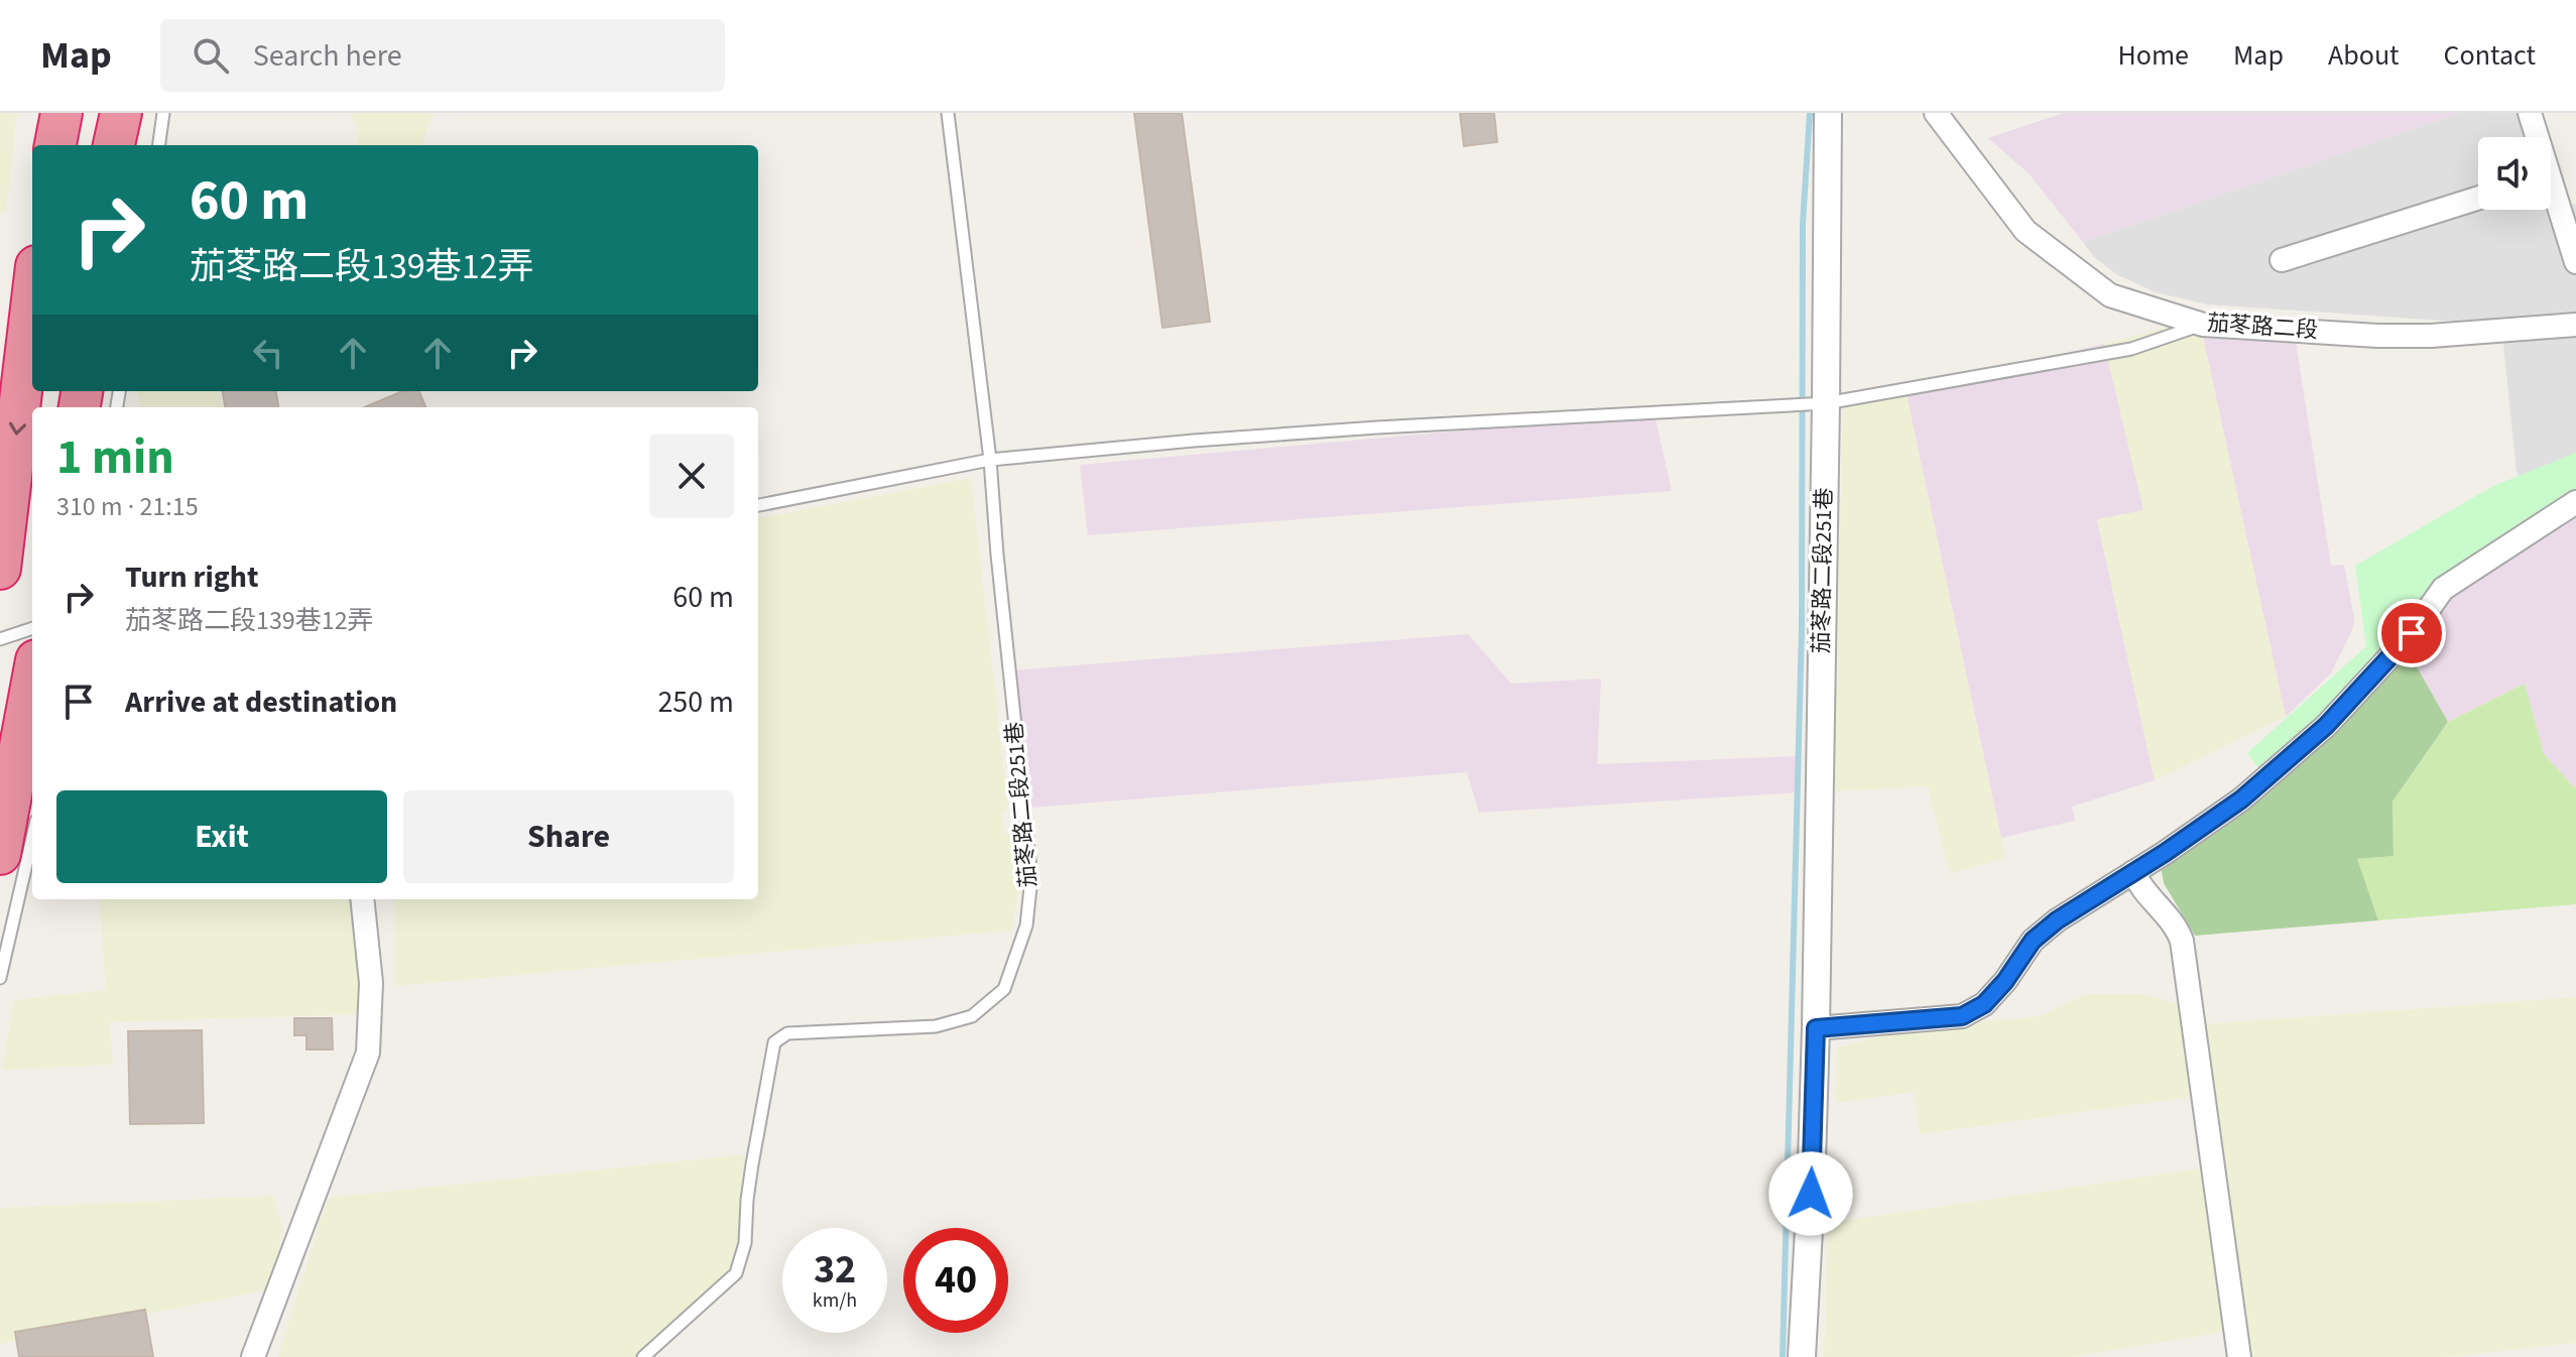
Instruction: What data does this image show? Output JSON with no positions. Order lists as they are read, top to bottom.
{
  "streets": {
    "street": ["茄苳路二段", "茄苳路二段251巷"]
  },
  "page": {
    "header": "Map",
    "search": "Search here",
    "nav": [
      "Home",
      "Map",
      "About",
      "Contact"
    ],
    "turn": ["60 m", "茄苳路二段139巷12弄"],
    "heading": ["1 min", "310 m · 21:15"],
    "list": [
      {
        "name": "Turn right",
        "note": "茄苳路二段139巷12弄",
        "value": "60 m"
      },
      {
        "name": "Arrive at destination",
        "value": "250 m"
      }
    ],
    "buttons": ["Exit", "Share"],
    "speed": "32 km/h",
    "limit": "40"
  }
}
